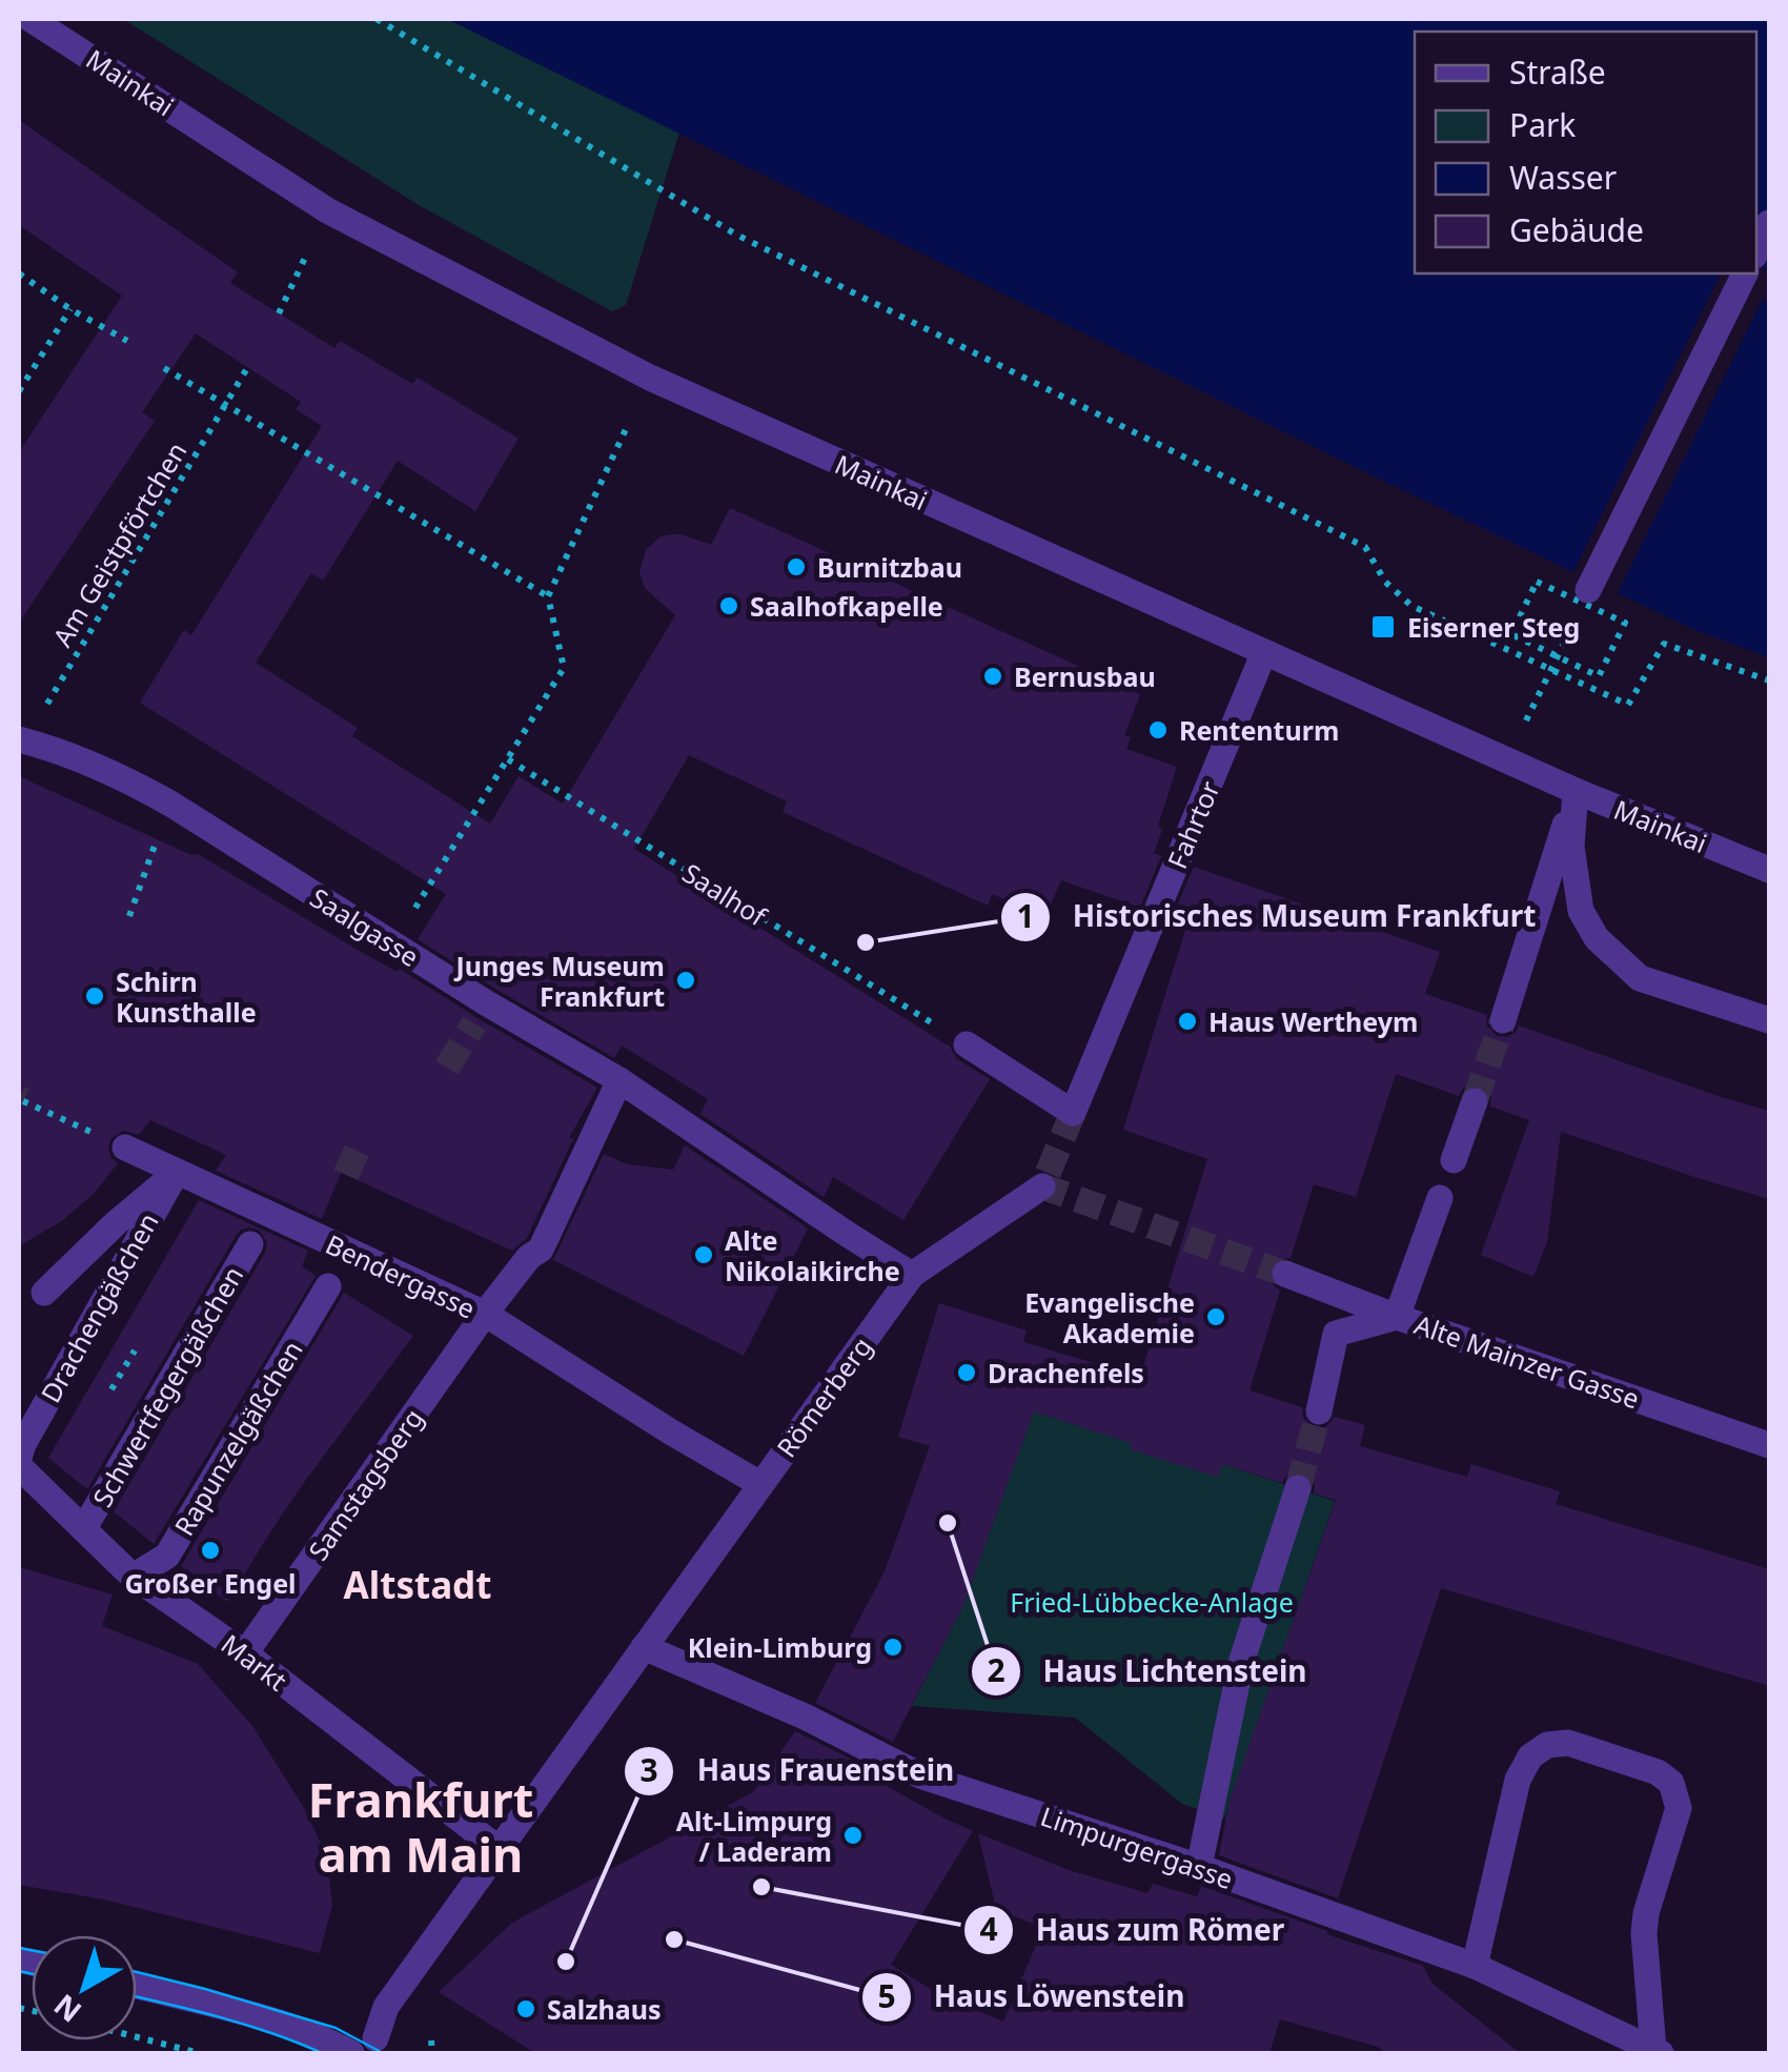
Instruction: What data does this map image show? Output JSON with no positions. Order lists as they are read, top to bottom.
{
  "streets": {
    "street": [
      "Mainkai",
      "Fahrtor",
      "Saalgasse",
      "Bendergasse",
      "Drachengäßchen",
      "Alte Mainzer Gasse",
      "Schwertfegergäßchen",
      "Römerberg",
      "Rapunzelgäßchen",
      "Samstagsberg",
      "Markt",
      "Limpurgergasse"
    ],
    "path": ["Am Geistpförtchen", "Saalhof"]
  },
  "crossings": [
    ["Mainkai", "Fahrtor"],
    ["Am Geistpförtchen", "Saalgasse"],
    ["Saalgasse", "Römerberg"],
    ["Saalgasse", "Samstagsberg"],
    ["Bendergasse", "Drachengäßchen"],
    ["Bendergasse", "Römerberg"],
    ["Bendergasse", "Samstagsberg"],
    ["Drachengäßchen", "Markt"],
    ["Schwertfegergäßchen", "Markt"],
    ["Römerberg", "Markt"],
    ["Römerberg", "Limpurgergasse"],
    ["Rapunzelgäßchen", "Markt"],
    ["Samstagsberg", "Markt"]
  ],
  "districts": ["Altstadt", "Frankfurt am Main"],
  "parks": ["Fried-Lübbecke-Anlage"],
  "places": {
    "other": [
      "Burnitzbau",
      "Saalhofkapelle",
      "Bernusbau",
      "Rententurm",
      "Historisches Museum Frankfurt",
      "Junges Museum Frankfurt",
      "Schirn Kunsthalle",
      "Haus Wertheym",
      "Alte Nikolaikirche",
      "Evangelische Akademie",
      "Drachenfels",
      "Haus Lichtenstein",
      "Großer Engel",
      "Klein-Limburg",
      "Alt-Limpurg / Laderam",
      "Haus zum Römer",
      "Haus Löwenstein",
      "Haus Frauenstein",
      "Salzhaus"
    ],
    "transit": ["Eiserner Steg"]
  },
  "legend": [
    "Straße",
    "Park",
    "Wasser",
    "Gebäude"
  ],
  "north": "bottom left"
}
